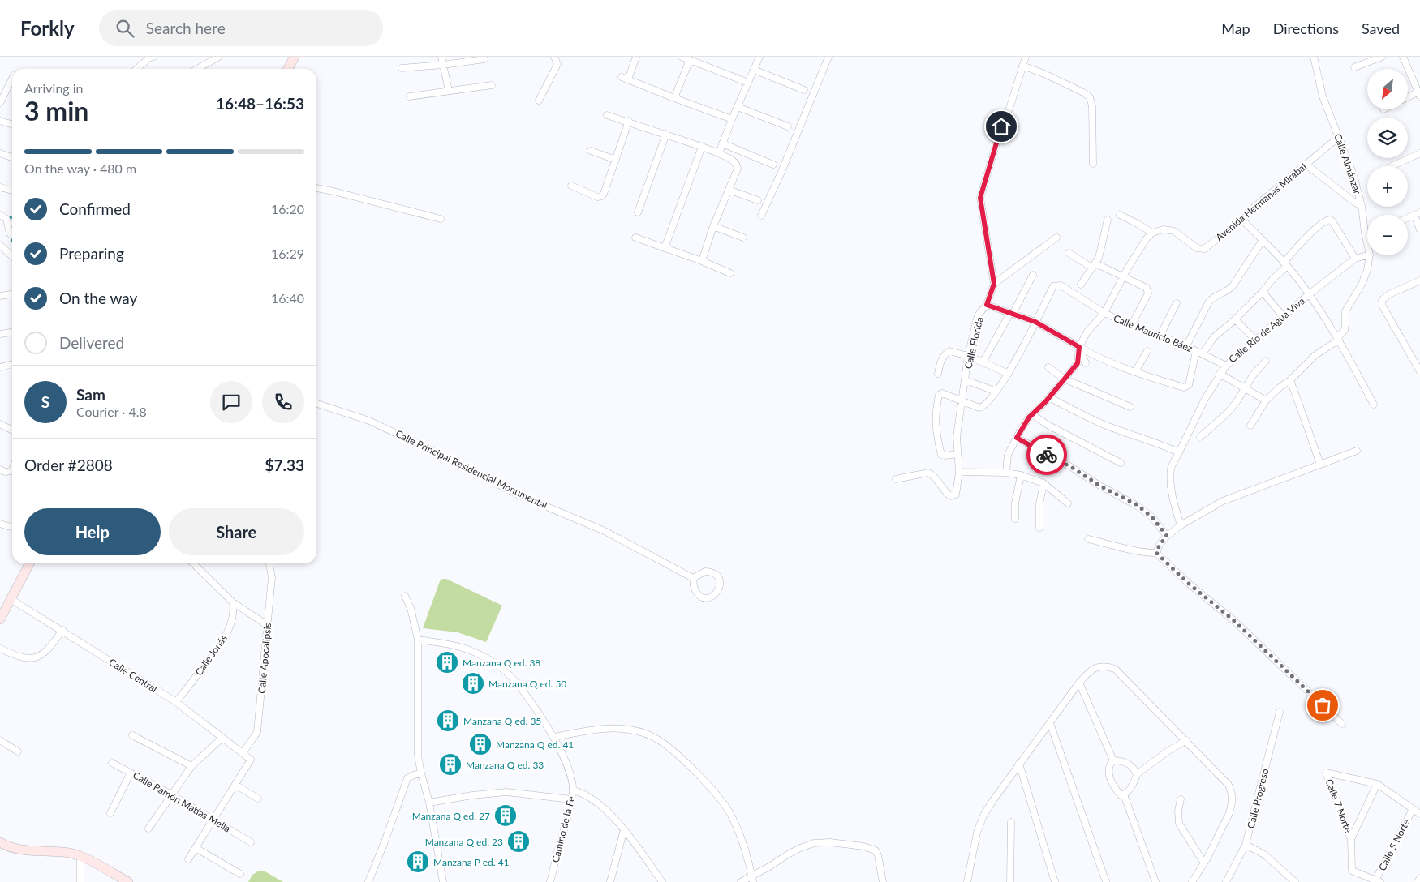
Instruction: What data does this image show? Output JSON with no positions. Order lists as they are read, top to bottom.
{
  "streets": {
    "street": [
      "Calle Almánzar",
      "Avenida Hermanas Mirabal",
      "Calle Río de Agua Viva",
      "Calle Mauricio Báez",
      "Calle Florida",
      "Calle Principal Residencial Monumental",
      "Calle Jonás",
      "Calle Apocalipsis",
      "Calle Central",
      "Calle Progreso",
      "Calle Ramón Matías Mella",
      "Calle 7 Norte",
      "Camino de la Fe",
      "Calle 5 Norte"
    ]
  },
  "crossings": [
    ["Calle Almánzar", "Avenida Hermanas Mirabal"],
    ["Calle Río de Agua Viva", "Calle Mauricio Báez"],
    ["Calle Jonás", "Calle Central"],
    ["Calle Apocalipsis", "Calle Central"]
  ],
  "places": {
    "building": [
      "Manzana Q ed. 38",
      "Manzana Q ed. 50",
      "Manzana Q ed. 35",
      "Manzana Q ed. 41",
      "Manzana Q ed. 33",
      "Manzana Q ed. 27",
      "Manzana Q ed. 23",
      "Manzana P ed. 41"
    ]
  },
  "north": "bottom left",
  "page": {
    "header": "Forkly",
    "search": "Search here",
    "nav": ["Map", "Directions", "Saved"],
    "map_buttons": ["+", "−"],
    "heading": ["3 min", "Arriving in", "16:48–16:53"],
    "panel": [
      "Sam",
      "Courier · 4.8",
      "Order #2808",
      "$7.33"
    ],
    "bar": "On the way · 480 m",
    "list": [
      ["Confirmed", "16:20"],
      ["Preparing", "16:29"],
      ["On the way", "16:40"],
      "Delivered"
    ],
    "round": "S",
    "buttons": ["Help", "Share"]
  }
}
